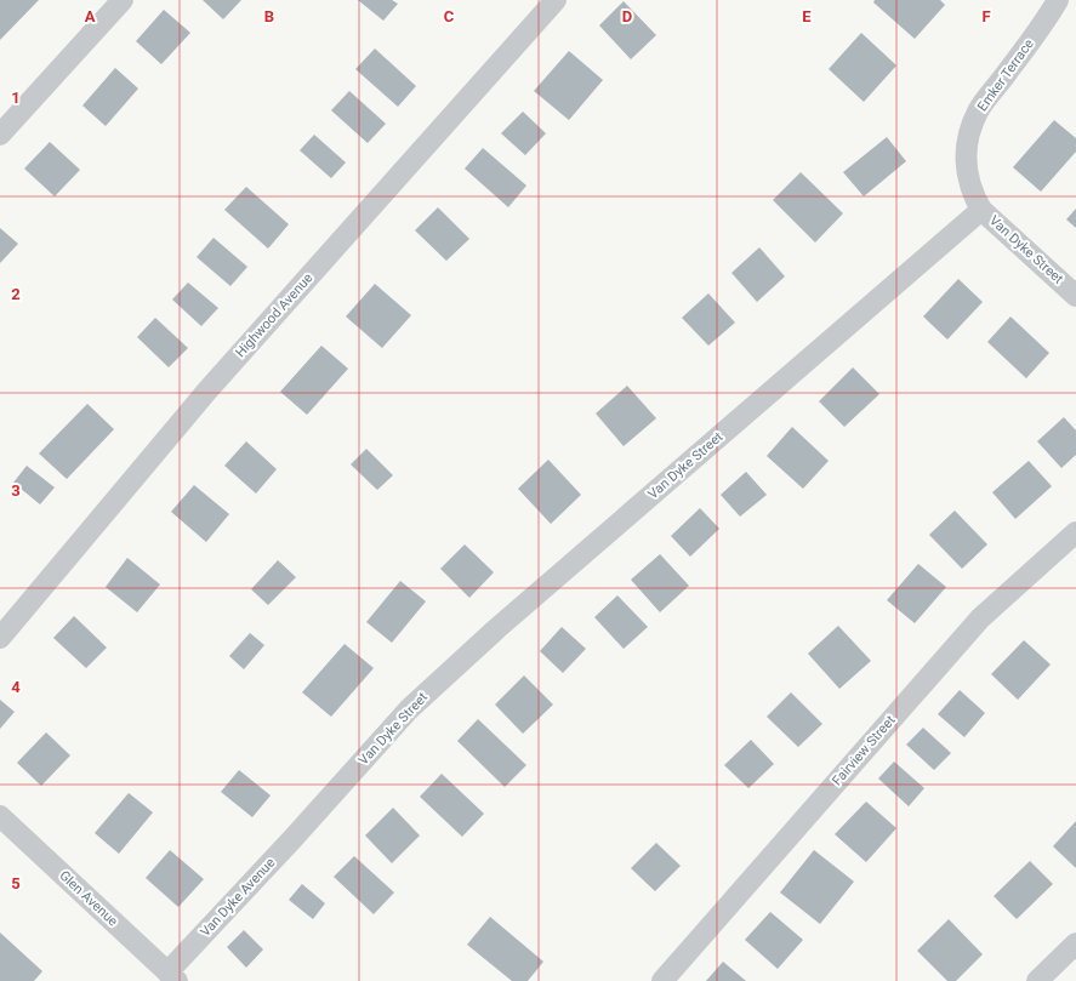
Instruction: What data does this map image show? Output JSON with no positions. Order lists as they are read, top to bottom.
{
  "streets": {
    "street": [
      "Emker Terrace",
      "Van Dyke Street",
      "Highwood Avenue",
      "Fairview Street",
      "Van Dyke Avenue",
      "Glen Avenue"
    ]
  },
  "crossings": [
    ["Emker Terrace", "Van Dyke Street"],
    ["Van Dyke Street", "Van Dyke Avenue"],
    ["Van Dyke Avenue", "Glen Avenue"]
  ],
  "grid": {
    "columns": [
      "A",
      "B",
      "C",
      "D",
      "E",
      "F"
    ],
    "rows": [
      "1",
      "2",
      "3",
      "4",
      "5"
    ]
  }
}
